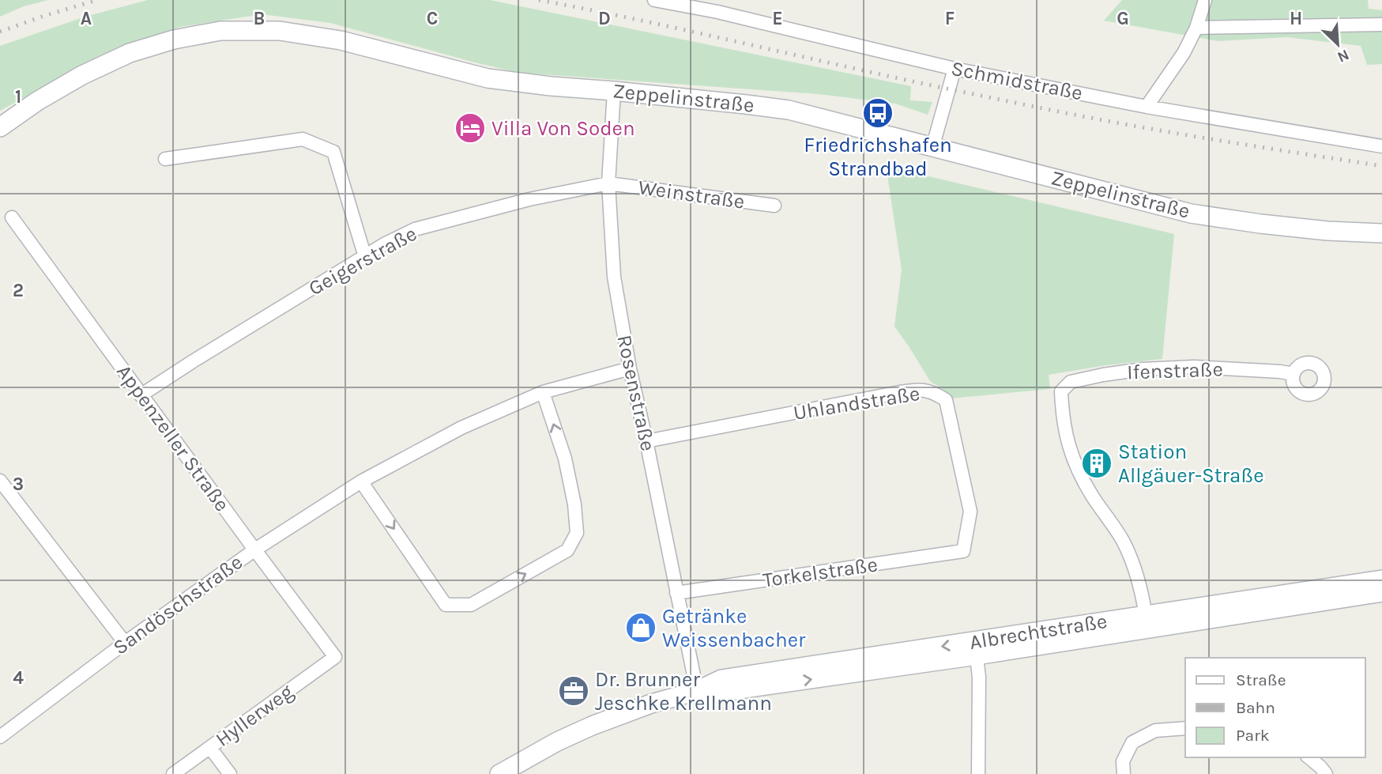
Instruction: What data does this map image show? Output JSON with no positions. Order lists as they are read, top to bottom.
{
  "streets": {
    "main road": ["Zeppelinstraße", "Albrechtstraße"],
    "street": [
      "Schmidstraße",
      "Weinstraße",
      "Geigerstraße",
      "Ifenstraße",
      "Rosenstraße",
      "Uhlandstraße",
      "Appenzeller Straße",
      "Torkelstraße",
      "Sandöschstraße",
      "Hyllerweg"
    ]
  },
  "crossings": [
    ["Zeppelinstraße", "Rosenstraße"],
    ["Weinstraße", "Geigerstraße"],
    ["Weinstraße", "Rosenstraße"],
    ["Geigerstraße", "Rosenstraße"],
    ["Geigerstraße", "Appenzeller Straße"],
    ["Ifenstraße", "Albrechtstraße"],
    ["Rosenstraße", "Uhlandstraße"],
    ["Rosenstraße", "Torkelstraße"],
    ["Rosenstraße", "Sandöschstraße"],
    ["Rosenstraße", "Albrechtstraße"],
    ["Uhlandstraße", "Torkelstraße"],
    ["Appenzeller Straße", "Sandöschstraße"],
    ["Appenzeller Straße", "Hyllerweg"]
  ],
  "places": {
    "bus stop": ["Friedrichshafen Strandbad"],
    "hotel": ["Villa Von Soden"],
    "building": ["Station Allgäuer-Straße"],
    "shop": ["Getränke Weissenbacher"],
    "office": ["Dr. Brunner Jeschke Krellmann"]
  },
  "legend": ["Straße", "Bahn", "Park"],
  "north": "bottom right",
  "grid": {
    "columns": [
      "A",
      "B",
      "C",
      "D",
      "E",
      "F",
      "G",
      "H"
    ],
    "rows": [
      "1",
      "2",
      "3",
      "4"
    ]
  }
}
